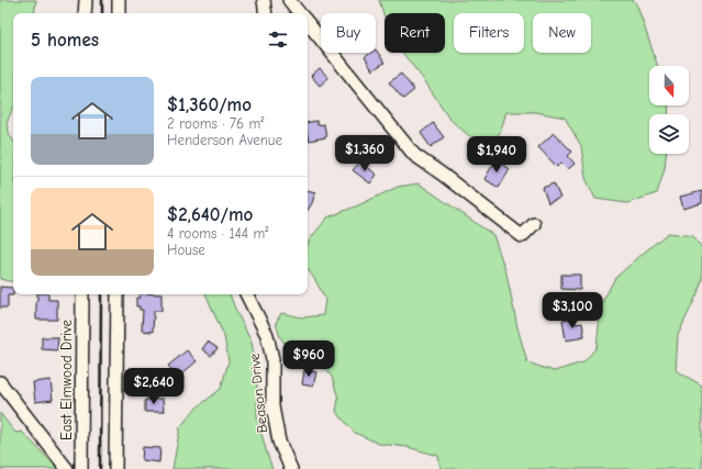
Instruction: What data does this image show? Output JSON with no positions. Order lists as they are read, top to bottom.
{
  "streets": {
    "street": ["East Elmwood Drive", "Beason Drive"]
  },
  "north": "bottom",
  "page": {
    "chip": [
      "Buy",
      "Rent",
      "Filters",
      "New"
    ],
    "heading": "5 homes",
    "list": [
      {
        "name": "$1,360/mo",
        "note": "2 rooms · 76 m² · Henderson Avenue"
      },
      {
        "name": "$2,640/mo",
        "note": "4 rooms · 144 m² · House"
      }
    ],
    "price": [
      "$1,360",
      "$1,940",
      "$3,100",
      "$960",
      "$2,640"
    ]
  }
}
